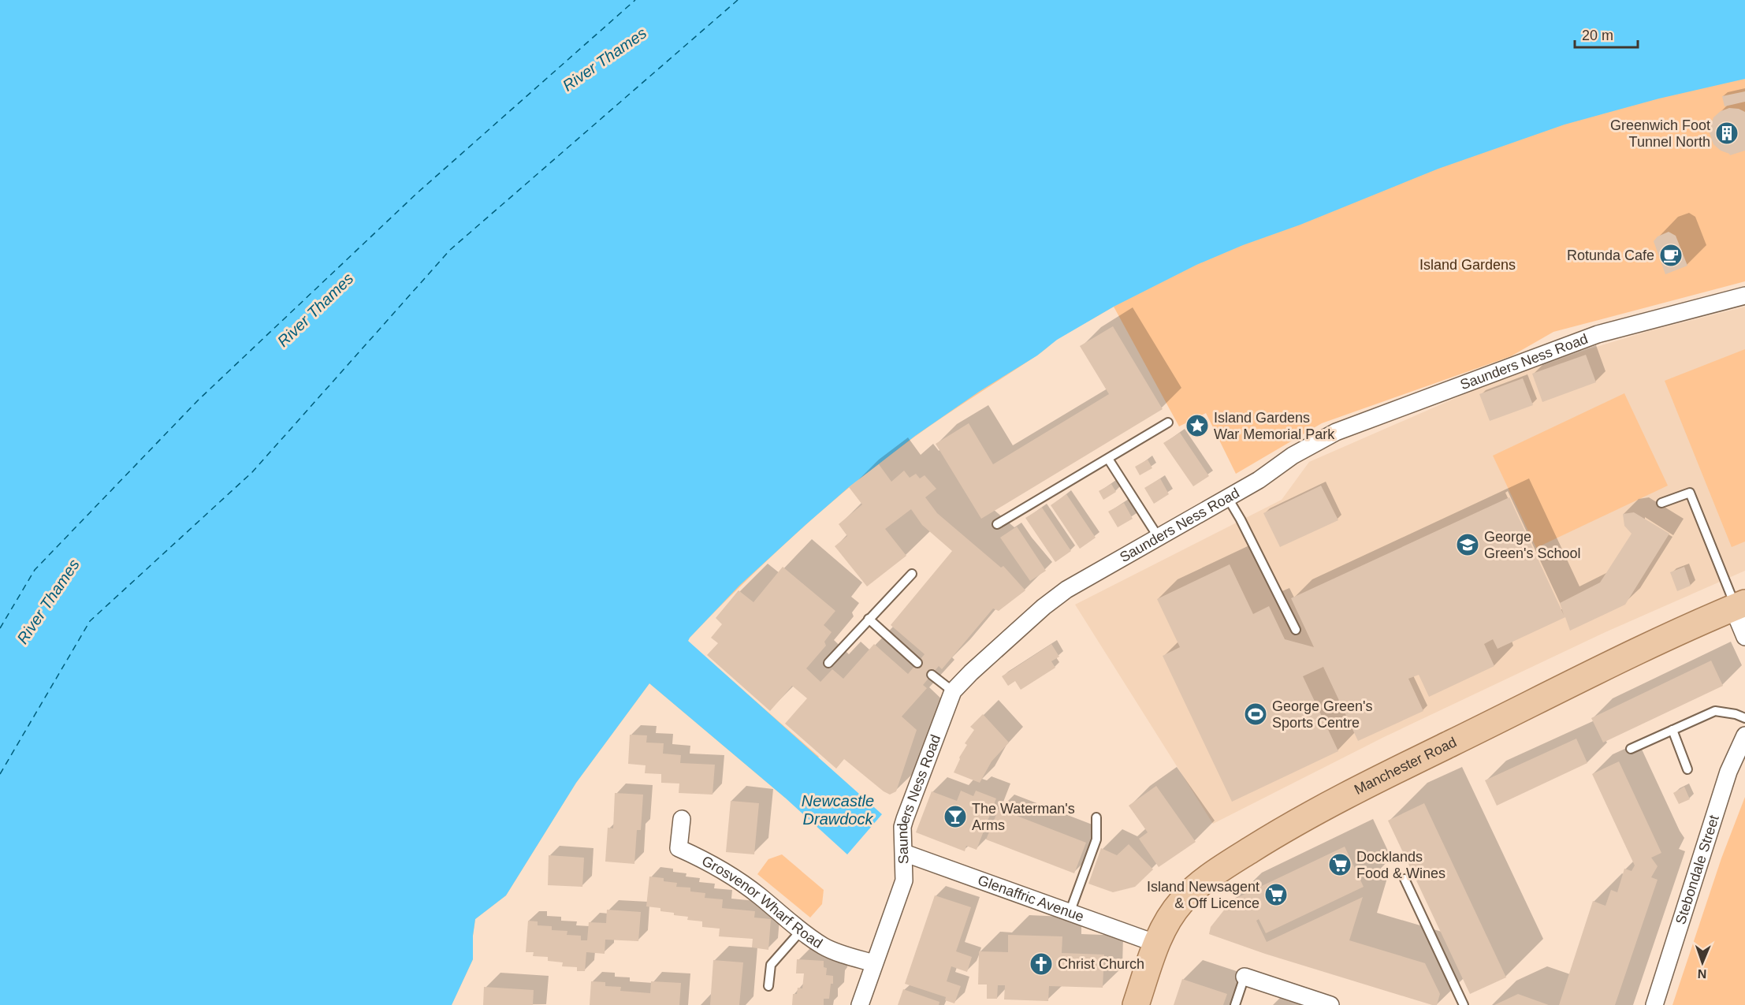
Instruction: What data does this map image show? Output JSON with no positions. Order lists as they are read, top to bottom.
{
  "streets": {
    "main road": ["Manchester Road"],
    "street": [
      "Saunders Ness Road",
      "Stebondale Street",
      "Glenaffric Avenue",
      "Grosvenor Wharf Road"
    ]
  },
  "crossings": [
    ["Saunders Ness Road", "Glenaffric Avenue"],
    ["Saunders Ness Road", "Grosvenor Wharf Road"],
    ["Manchester Road", "Glenaffric Avenue"]
  ],
  "water": ["River Thames", "Newcastle Drawdock"],
  "parks": ["Island Gardens"],
  "places": {
    "building": ["Greenwich Foot Tunnel North"],
    "cafe": ["Rotunda Cafe"],
    "place": ["Island Gardens War Memorial Park"],
    "school or university": ["George Green's School"],
    "sports": ["George Green's Sports Centre"],
    "bar": ["The Waterman's Arms"],
    "supermarket": ["Docklands Food & Wines", "Island Newsagent & Off Licence"],
    "church": ["Christ Church"]
  },
  "scale_bar": "20 m",
  "north": "bottom"
}
